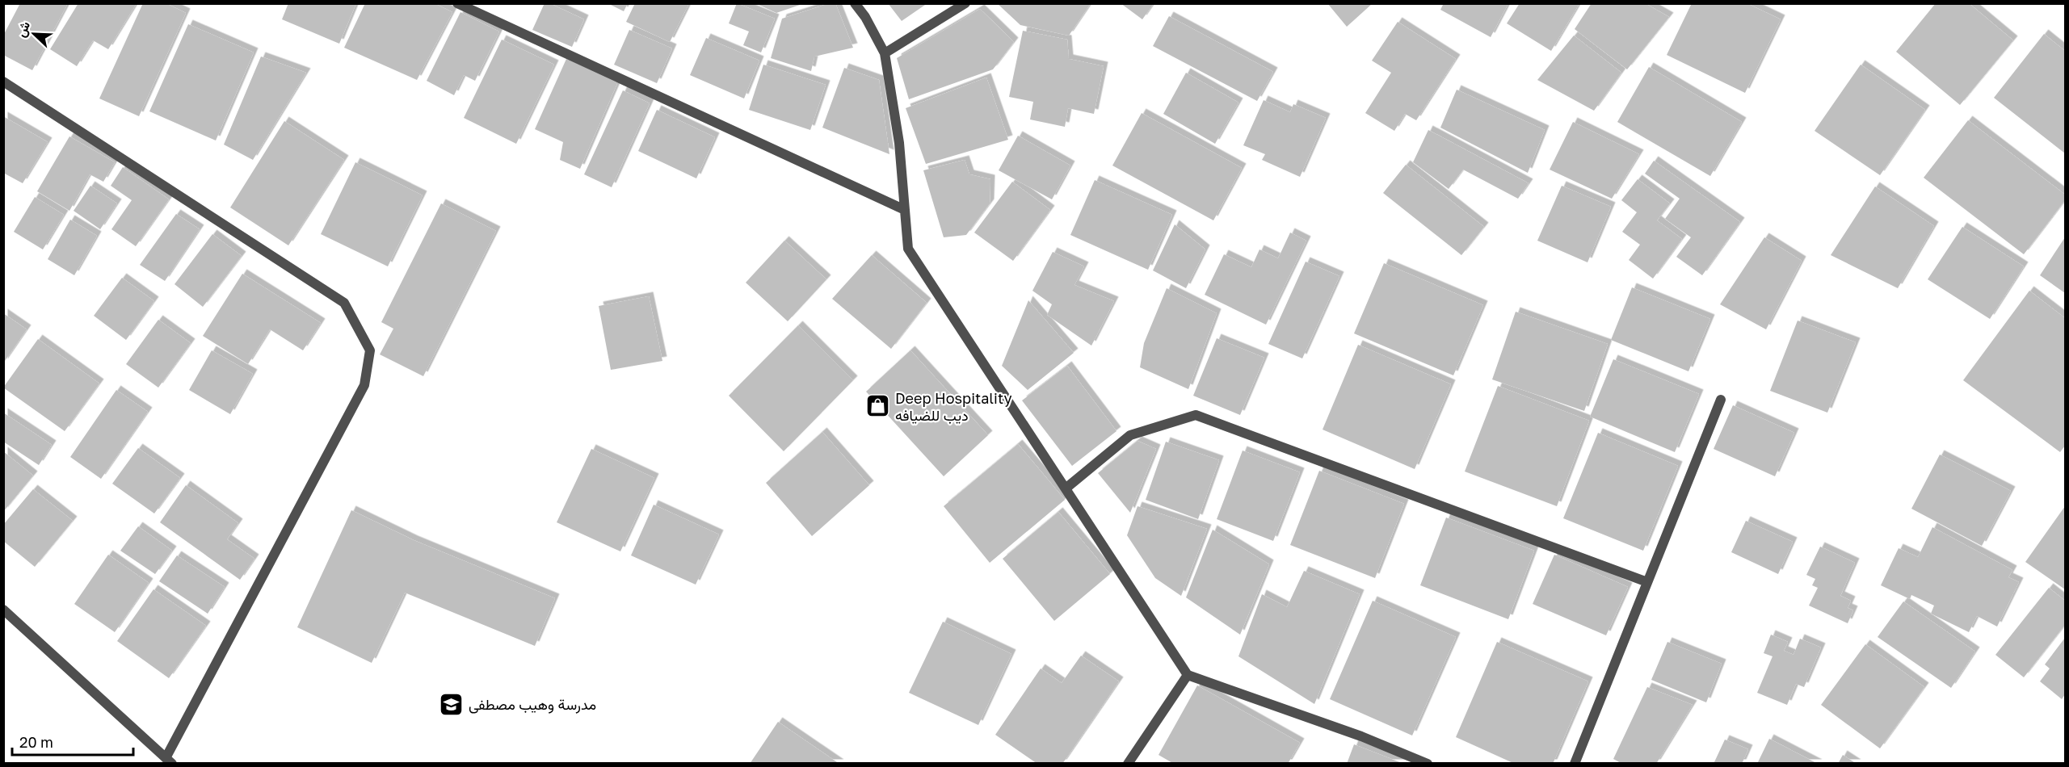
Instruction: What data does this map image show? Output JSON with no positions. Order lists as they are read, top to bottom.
{
  "places": {
    "shop": ["Deep Hospitality ديب للضيافه"],
    "school or university": ["مدرسة وهيب مصطفى"]
  },
  "scale_bar": "20 m",
  "north": "top left"
}
